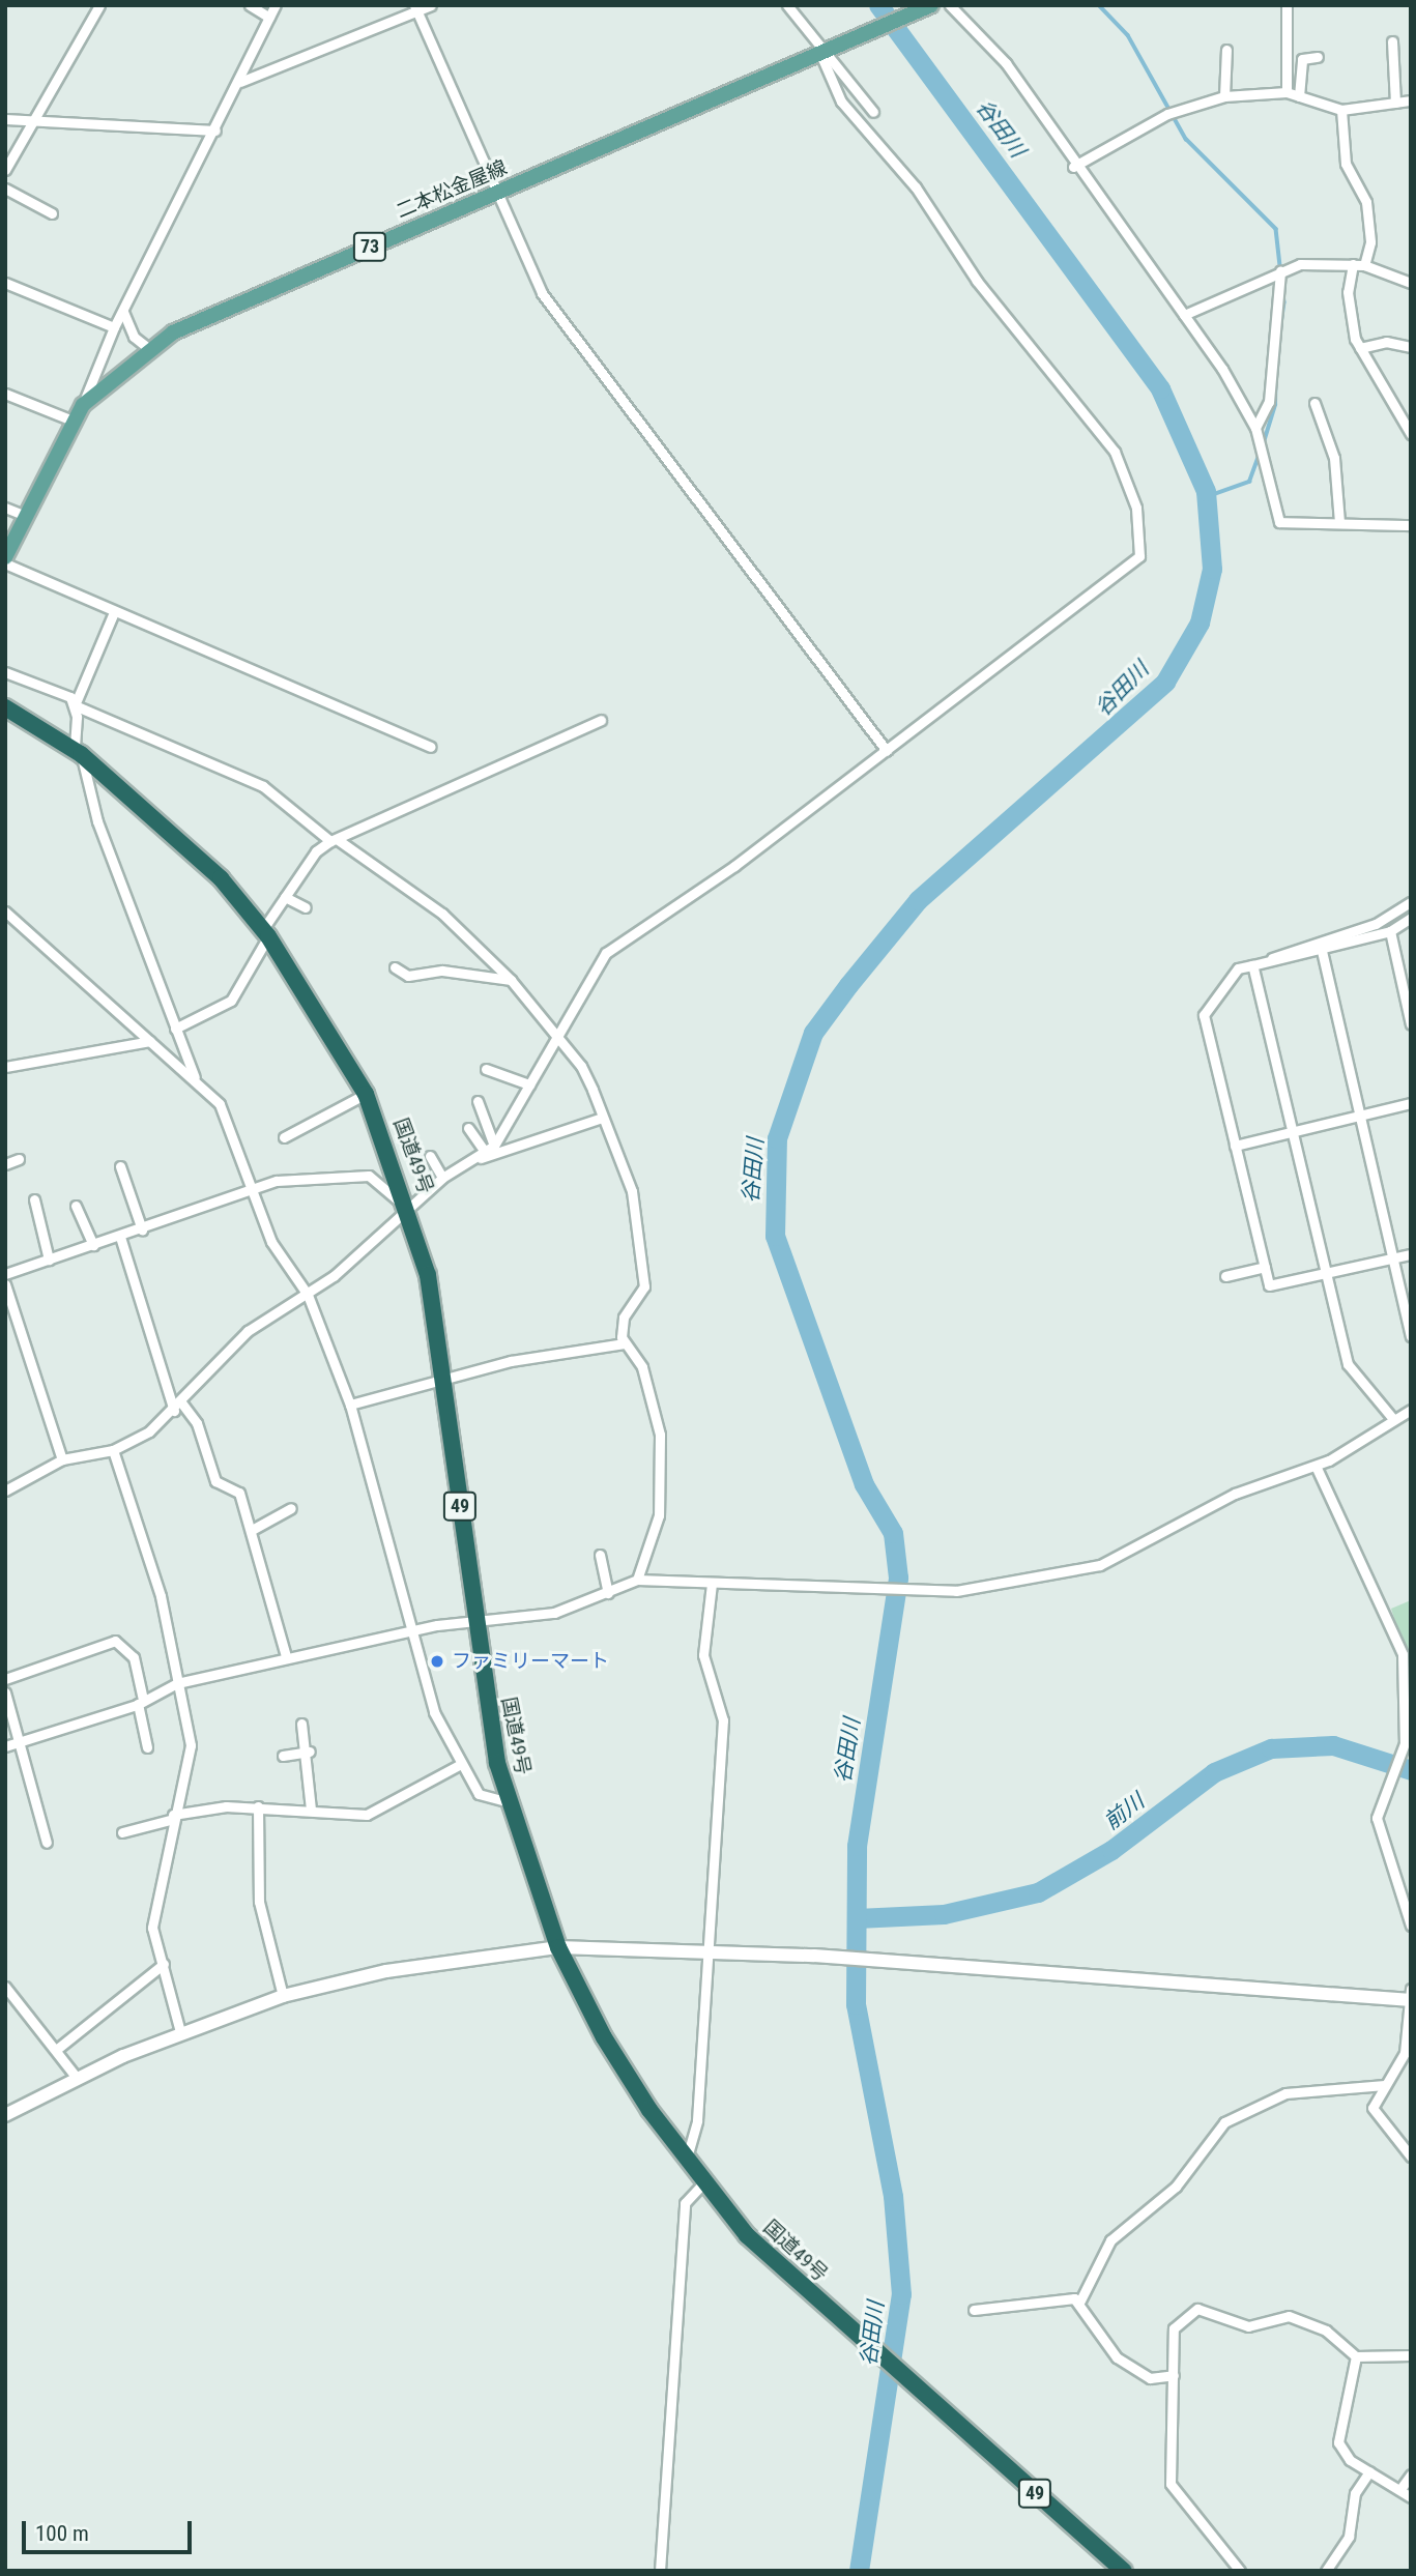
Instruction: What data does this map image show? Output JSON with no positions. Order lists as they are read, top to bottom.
{
  "streets": {
    "highway": ["国道49号", "49"],
    "main road": ["二本松金屋線", "73"]
  },
  "water": ["谷田川", "前川"],
  "places": ["ファミリーマート"],
  "scale_bar": "100 m"
}
